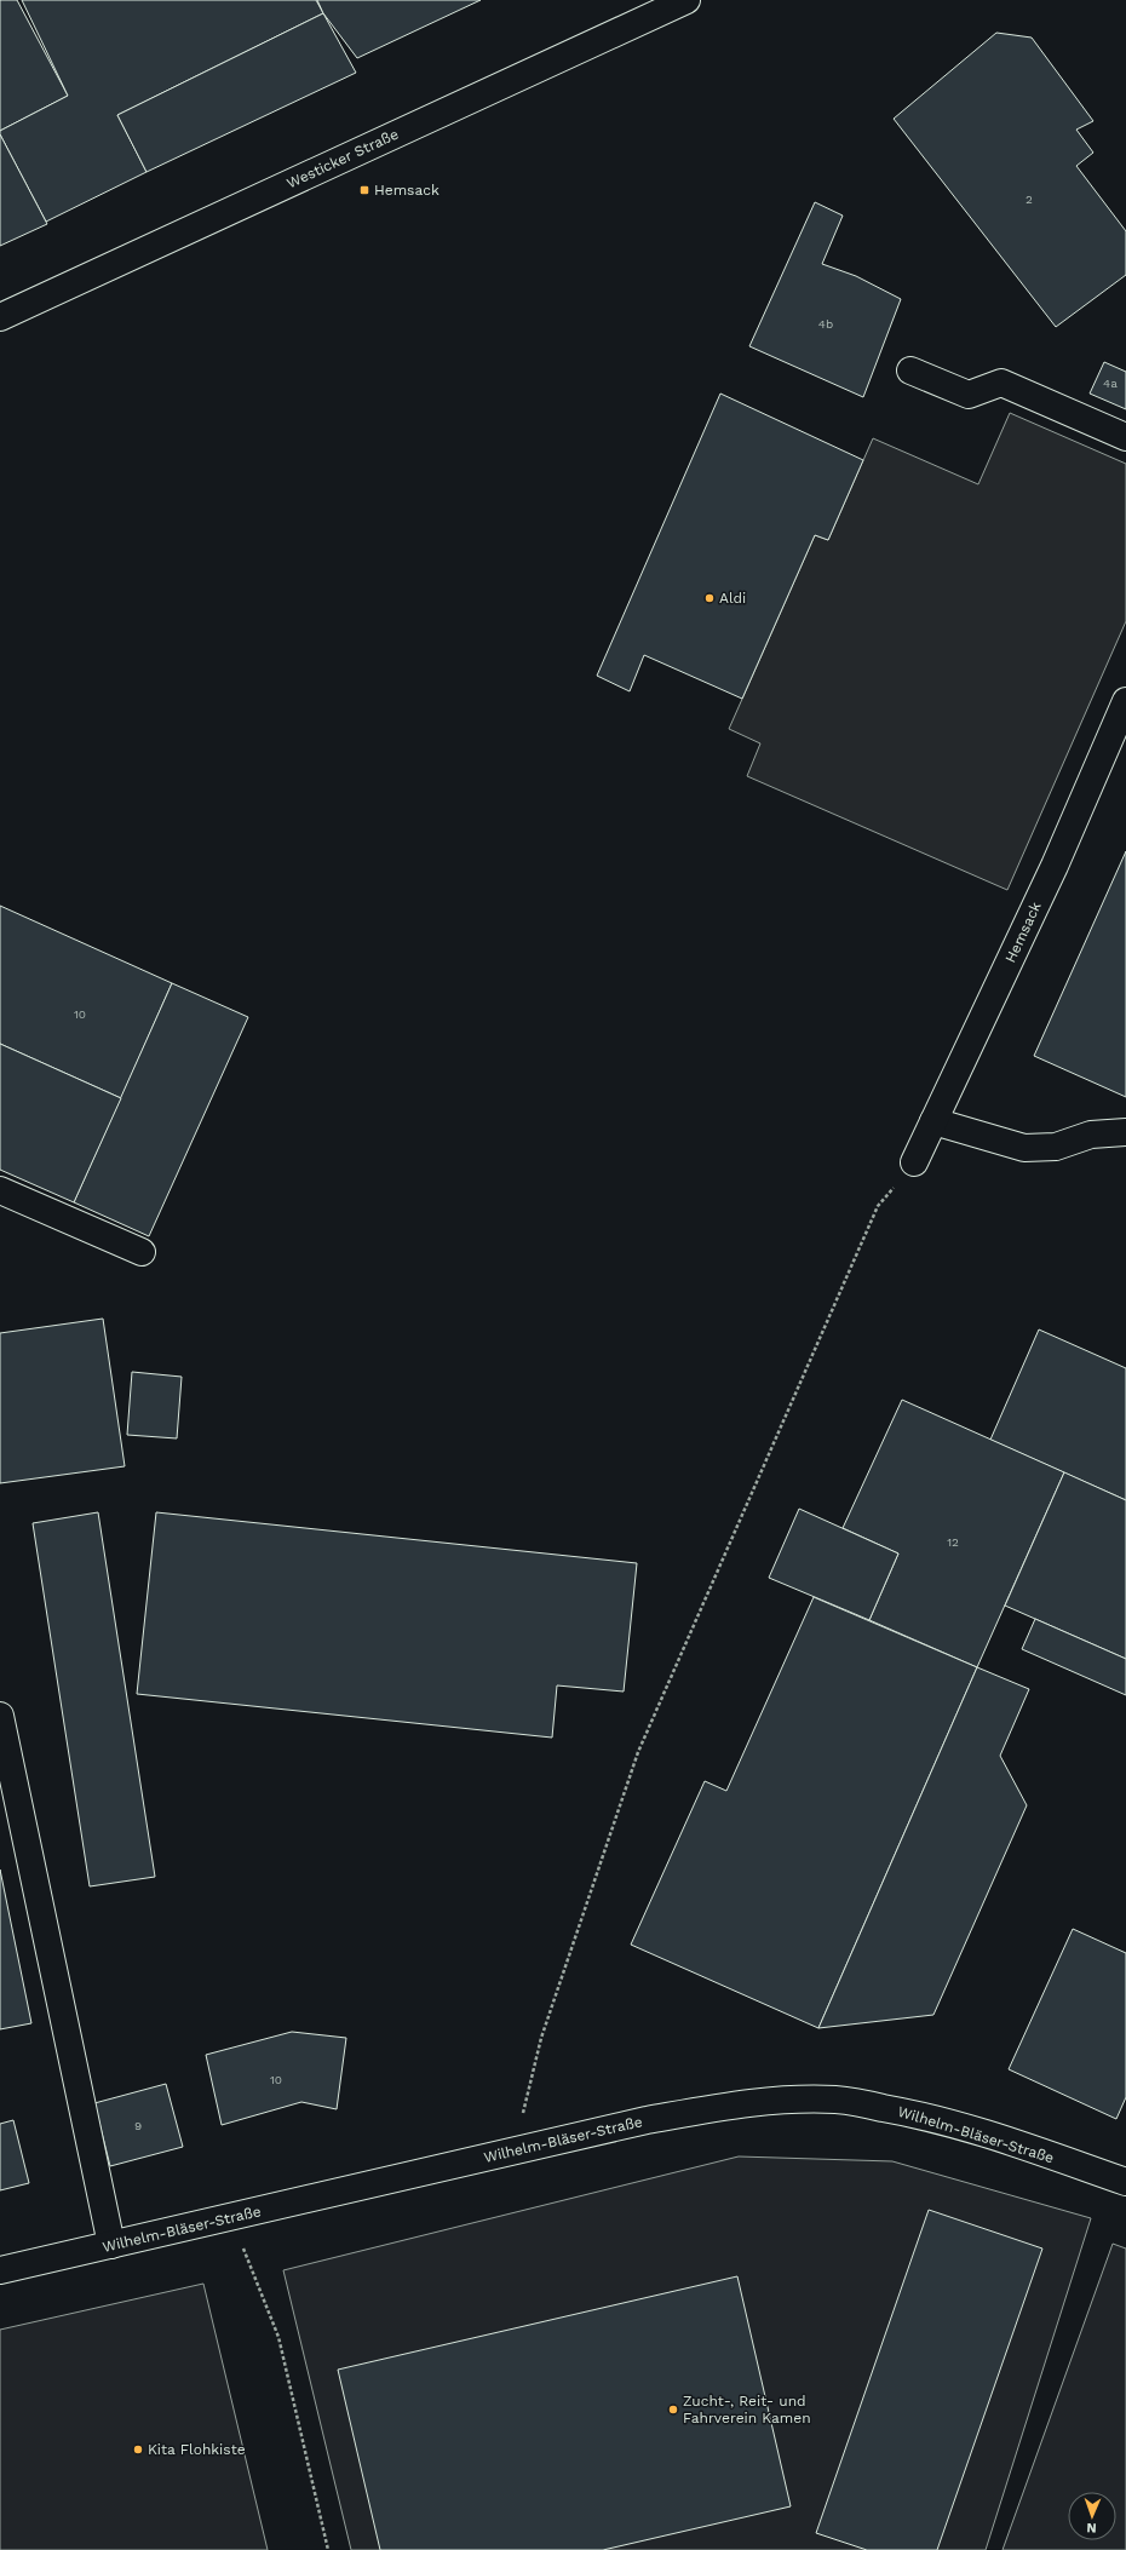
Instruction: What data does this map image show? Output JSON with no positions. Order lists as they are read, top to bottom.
{
  "streets": {
    "street": ["Westicker Straße", "Hemsack", "Wilhelm-Bläser-Straße"]
  },
  "places": {
    "transit": ["Hemsack"],
    "other": ["Aldi", "Zucht-, Reit- und Fahrverein Kamen", "Kita Flohkiste"]
  },
  "house_numbers": [
    "2",
    "4b",
    "4a",
    "10",
    "12",
    "10",
    "9"
  ],
  "north": "bottom"
}
